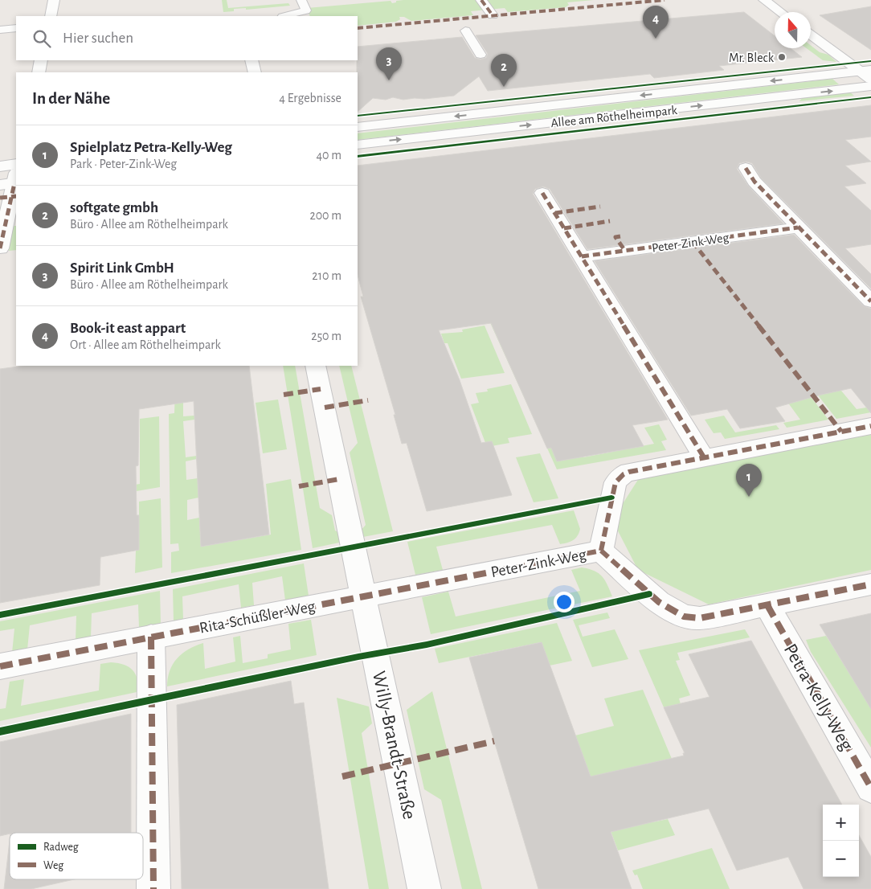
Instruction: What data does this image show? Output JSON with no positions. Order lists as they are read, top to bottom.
{
  "streets": {
    "street": [
      "Allee am Röthelheimpark",
      "Peter-Zink-Weg",
      "Rita-Schüßler-Weg",
      "Petra-Kelly-Weg",
      "Willy-Brandt-Straße"
    ]
  },
  "crossings": [
    ["Peter-Zink-Weg", "Rita-Schüßler-Weg"],
    ["Peter-Zink-Weg", "Willy-Brandt-Straße"],
    ["Rita-Schüßler-Weg", "Willy-Brandt-Straße"]
  ],
  "places": ["Mr. Bleck"],
  "legend": ["Radweg", "Weg"],
  "north": "top",
  "page": {
    "pins": [
      "4",
      "3",
      "2",
      "1"
    ],
    "search": "Hier suchen",
    "heading": ["In der Nähe", "4 Ergebnisse"],
    "list": [
      {
        "mark": "1",
        "name": "Spielplatz Petra-Kelly-Weg",
        "note": "Park · Peter-Zink-Weg",
        "value": "40 m"
      },
      {
        "mark": "2",
        "name": "softgate gmbh",
        "note": "Büro · Allee am Röthelheimpark",
        "value": "200 m"
      },
      {
        "mark": "3",
        "name": "Spirit Link GmbH",
        "note": "Büro · Allee am Röthelheimpark",
        "value": "210 m"
      },
      {
        "mark": "4",
        "name": "Book-it east appart",
        "note": "Ort · Allee am Röthelheimpark",
        "value": "250 m"
      }
    ],
    "map_buttons": ["+", "−"]
  }
}
